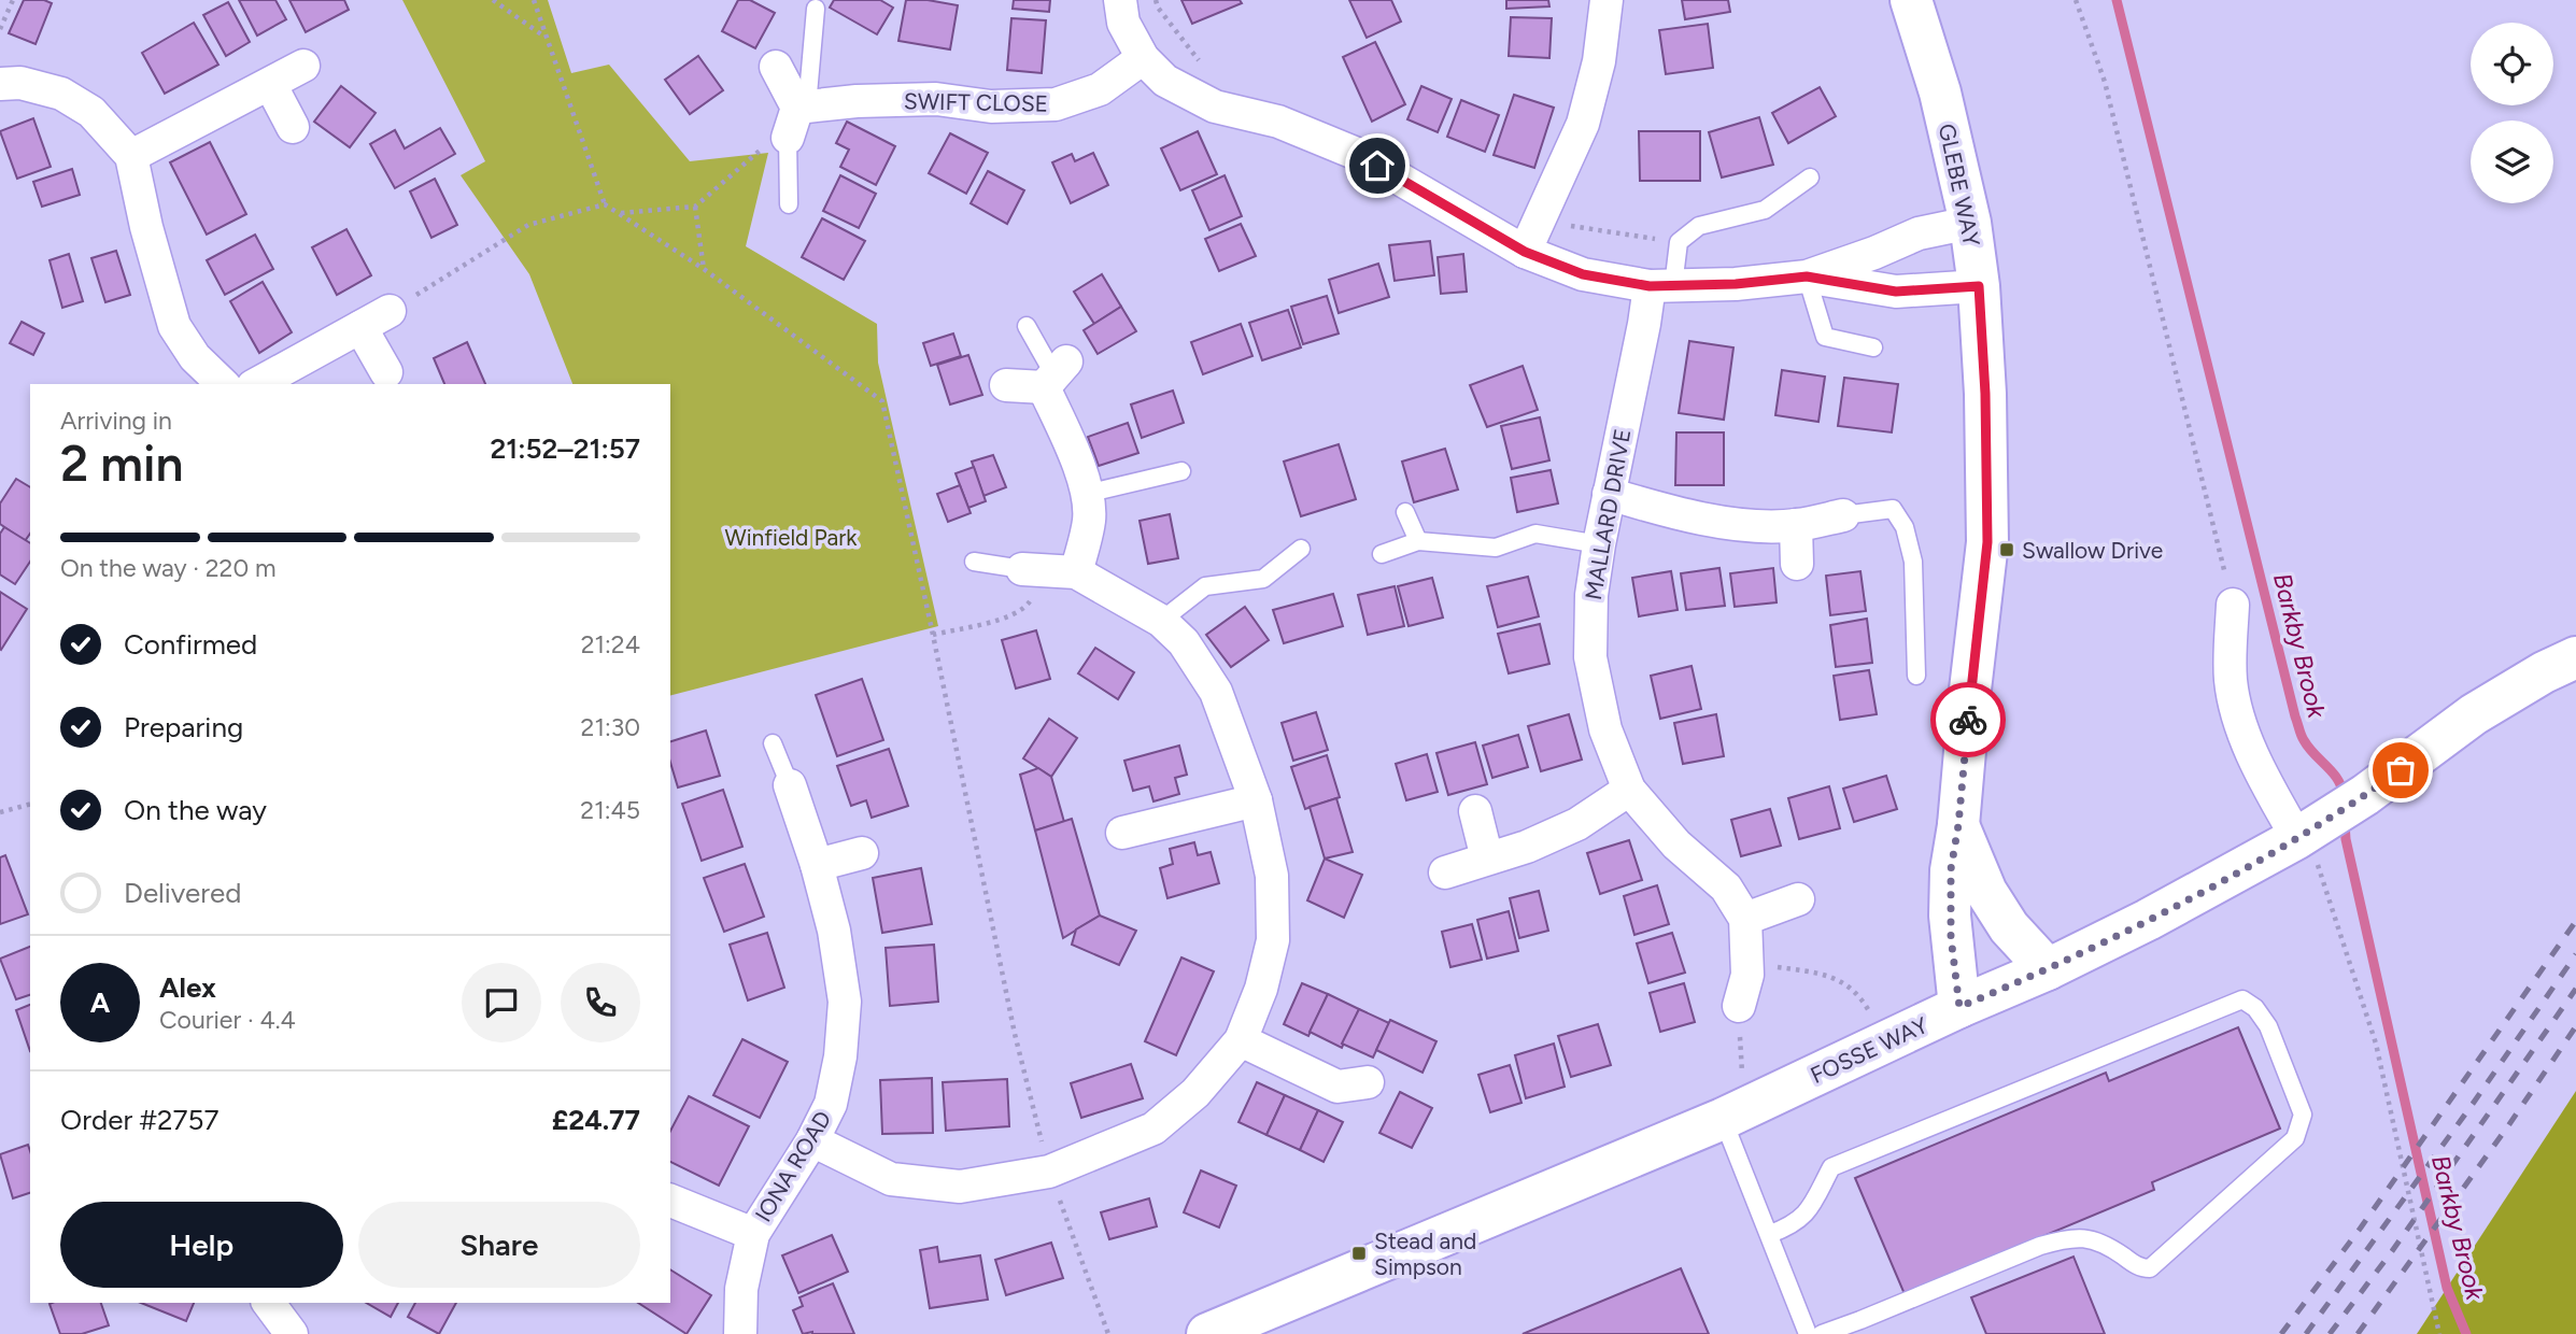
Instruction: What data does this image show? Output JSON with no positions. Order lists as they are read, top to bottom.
{
  "streets": {
    "street": [
      "SWIFT CLOSE",
      "GLEBE WAY",
      "MALLARD DRIVE",
      "FOSSE WAY",
      "IONA ROAD"
    ]
  },
  "crossings": [
    ["GLEBE WAY", "FOSSE WAY"]
  ],
  "water": ["Barkby Brook"],
  "parks": ["Winfield Park"],
  "places": {
    "transit": ["Swallow Drive", "Stead and Simpson"]
  },
  "page": {
    "heading": ["2 min", "Arriving in", "21:52–21:57"],
    "panel": [
      "Alex",
      "Courier · 4.4",
      "Order #2757",
      "£24.77"
    ],
    "bar": "On the way · 220 m",
    "list": [
      ["Confirmed", "21:24"],
      ["Preparing", "21:30"],
      ["On the way", "21:45"],
      "Delivered"
    ],
    "round": "A",
    "buttons": ["Help", "Share"]
  }
}
